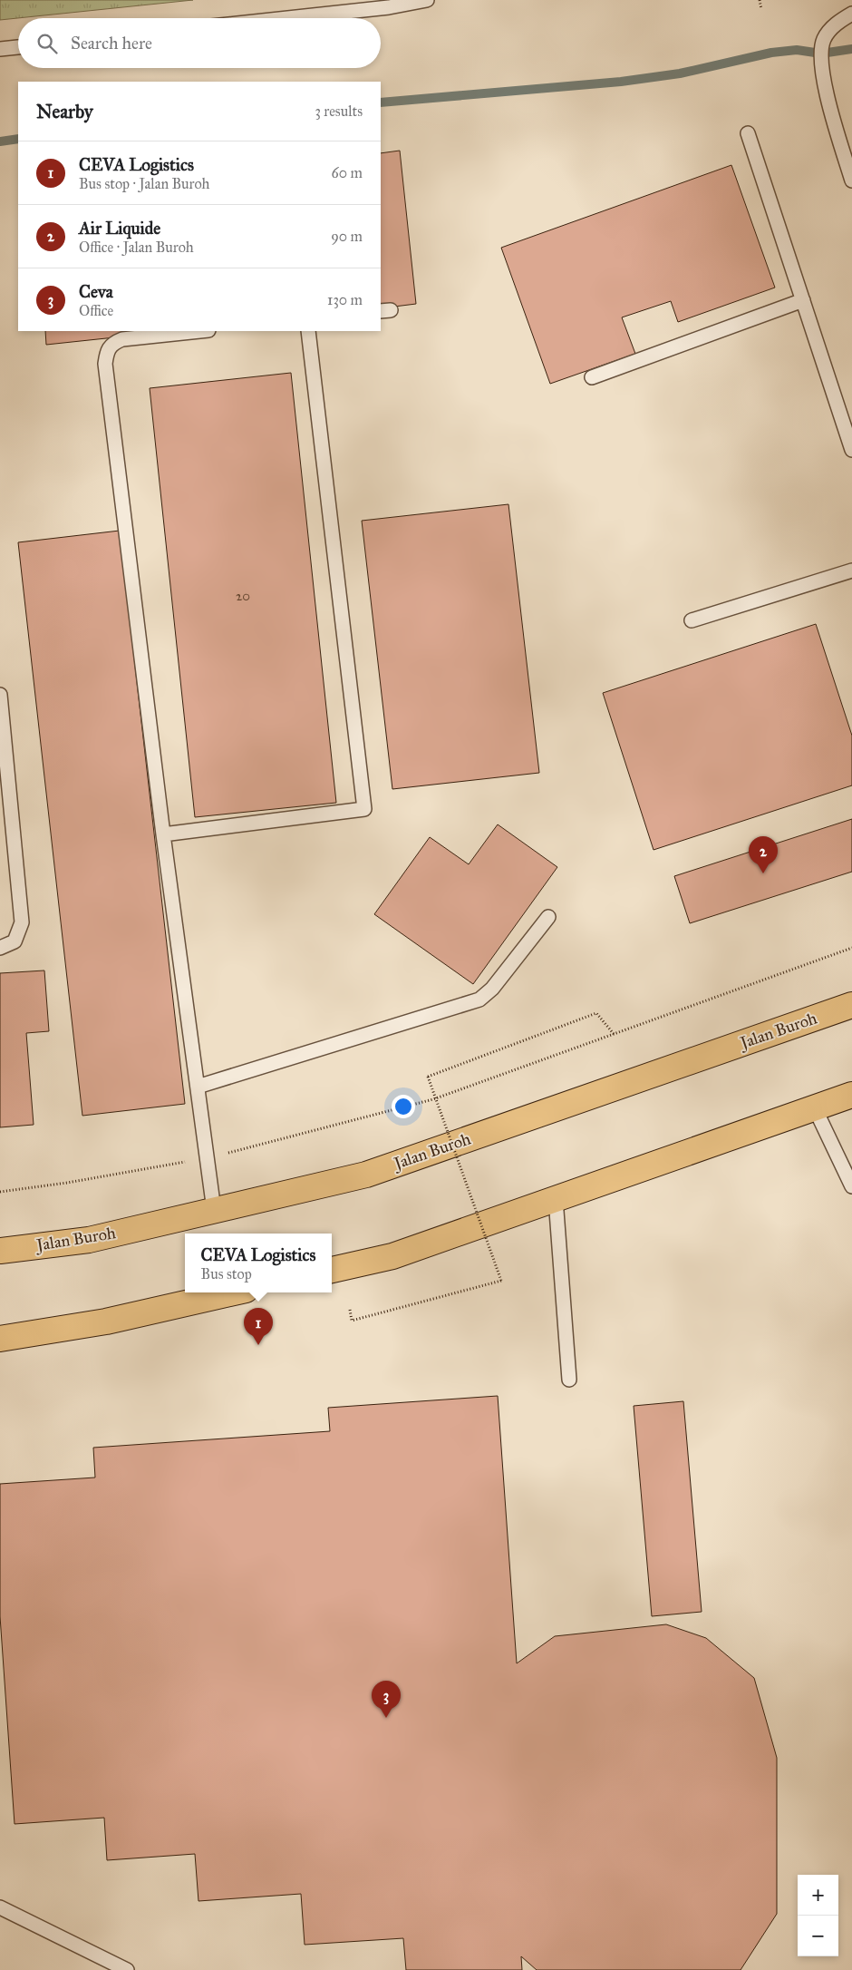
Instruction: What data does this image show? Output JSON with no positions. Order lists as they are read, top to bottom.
{
  "streets": {
    "main road": ["Jalan Buroh"]
  },
  "house_numbers": ["20"],
  "page": {
    "search": "Search here",
    "heading": ["Nearby", "3 results"],
    "list": [
      {
        "mark": "1",
        "name": "CEVA Logistics",
        "note": "Bus stop · Jalan Buroh",
        "value": "60 m"
      },
      {
        "mark": "2",
        "name": "Air Liquide",
        "note": "Office · Jalan Buroh",
        "value": "90 m"
      },
      {
        "mark": "3",
        "name": "Ceva",
        "note": "Office",
        "value": "130 m"
      }
    ],
    "pins": ["2", "1", "3"],
    "popup": ["CEVA Logistics", "Bus stop"],
    "map_buttons": ["+", "−"]
  }
}
